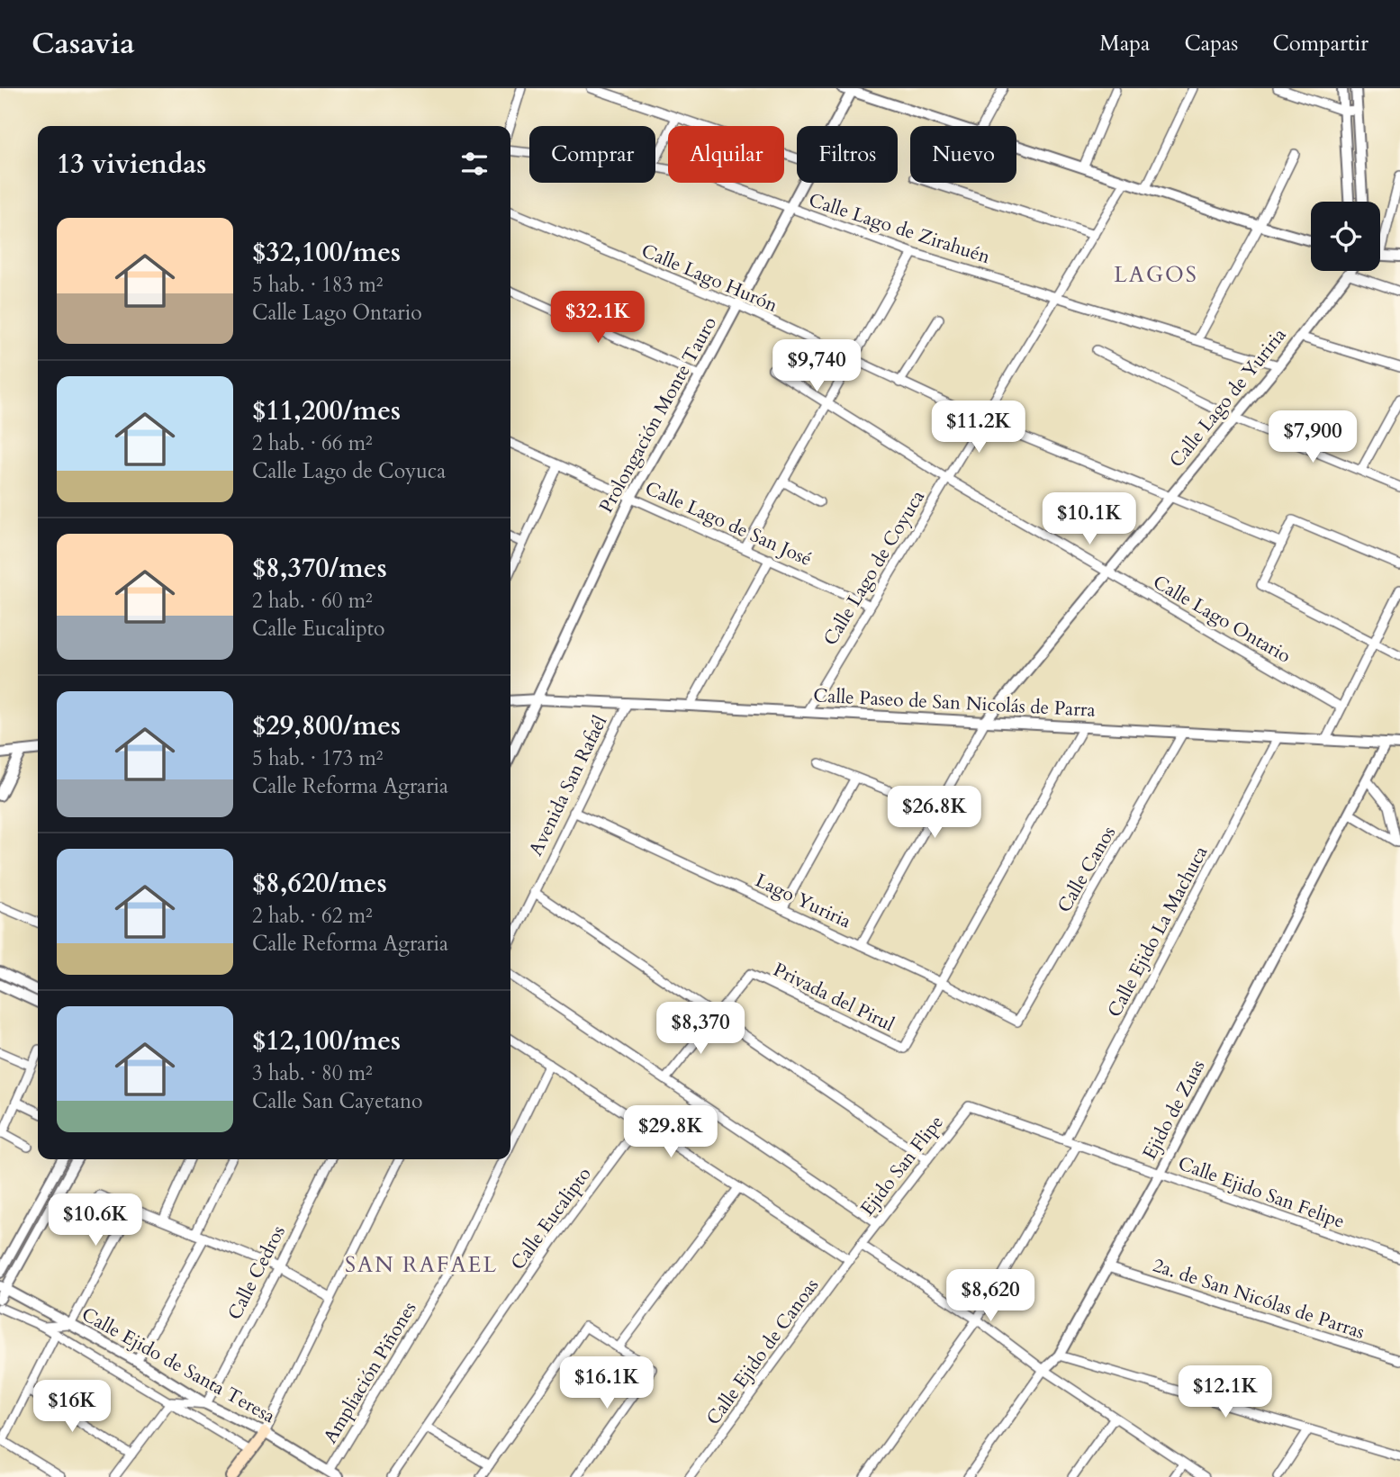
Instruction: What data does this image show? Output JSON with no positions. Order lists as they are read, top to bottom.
{
  "streets": {
    "street": [
      "Calle Lago de Zirahuén",
      "Calle Lago Hurón",
      "Calle Lago de Yuriria",
      "Prolongación Monte Tauro",
      "Calle Lago de San José",
      "Calle Lago de Coyuca",
      "Calle Lago Ontario",
      "Calle Paseo de San Nicolás de Parra",
      "Avenida San Rafaél",
      "Calle Canos",
      "Lago Yuriria",
      "Calle Ejido La Machuca",
      "Privada del Pirul",
      "Ejido de Zuas",
      "Ejido San Flipe",
      "Calle Ejido San Felipe",
      "Calle Eucalipto",
      "Calle Cedros",
      "2a. de San Nicólas de Parras",
      "Calle Ejido de Canoas",
      "Calle Ejido de Santa Teresa",
      "Ampliación Piñones"
    ]
  },
  "crossings": [
    ["Calle Lago de Zirahuén", "Calle Lago de Yuriria"],
    ["Calle Lago de Zirahuén", "Prolongación Monte Tauro"],
    ["Calle Lago de Zirahuén", "Calle Lago de Coyuca"],
    ["Calle Lago Hurón", "Calle Lago de Yuriria"],
    ["Calle Lago Hurón", "Prolongación Monte Tauro"],
    ["Calle Lago Hurón", "Calle Lago de Coyuca"],
    ["Calle Lago de Yuriria", "Calle Lago Ontario"],
    ["Calle Lago de Yuriria", "Calle Paseo de San Nicolás de Parra"],
    ["Prolongación Monte Tauro", "Calle Lago de San José"],
    ["Prolongación Monte Tauro", "Calle Paseo de San Nicolás de Parra"],
    ["Calle Lago de San José", "Calle Lago de Coyuca"],
    ["Calle Lago de Coyuca", "Calle Lago Ontario"],
    ["Calle Lago de Coyuca", "Calle Paseo de San Nicolás de Parra"],
    ["Calle Paseo de San Nicolás de Parra", "Avenida San Rafaél"],
    ["Calle Paseo de San Nicolás de Parra", "Calle Canos"],
    ["Calle Paseo de San Nicolás de Parra", "Calle Ejido La Machuca"],
    ["Calle Paseo de San Nicolás de Parra", "Ejido de Zuas"],
    ["Avenida San Rafaél", "Lago Yuriria"],
    ["Calle Canos", "Lago Yuriria"],
    ["Lago Yuriria", "Privada del Pirul"],
    ["Calle Ejido La Machuca", "Calle Ejido San Felipe"],
    ["Ejido de Zuas", "Calle Ejido San Felipe"],
    ["Ejido de Zuas", "2a. de San Nicólas de Parras"],
    ["Ejido San Flipe", "Calle Ejido San Felipe"],
    ["Ejido San Flipe", "Calle Ejido de Canoas"],
    ["Calle Cedros", "Calle Ejido de Santa Teresa"],
    ["Calle Ejido de Santa Teresa", "Ampliación Piñones"]
  ],
  "districts": ["LAGOS", "SAN RAFAEL"],
  "page": {
    "header": "Casavia",
    "nav": ["Mapa", "Capas", "Compartir"],
    "chip": [
      "Comprar",
      "Alquilar",
      "Filtros",
      "Nuevo"
    ],
    "heading": "13 viviendas",
    "list": [
      {
        "name": "$32,100/mes",
        "note": "5 hab. · 183 m² · Calle Lago Ontario"
      },
      {
        "name": "$11,200/mes",
        "note": "2 hab. · 66 m² · Calle Lago de Coyuca"
      },
      {
        "name": "$8,370/mes",
        "note": "2 hab. · 60 m² · Calle Eucalipto"
      },
      {
        "name": "$29,800/mes",
        "note": "5 hab. · 173 m² · Calle Reforma Agraria"
      },
      {
        "name": "$8,620/mes",
        "note": "2 hab. · 62 m² · Calle Reforma Agraria"
      },
      {
        "name": "$12,100/mes",
        "note": "3 hab. · 80 m² · Calle San Cayetano"
      }
    ],
    "price": [
      "$32.1K",
      "$9,740",
      "$11.2K",
      "$7,900",
      "$10.1K",
      "$26.8K",
      "$8,370",
      "$29.8K",
      "$10.6K",
      "$8,620",
      "$16.1K",
      "$12.1K",
      "$16K"
    ]
  }
}
